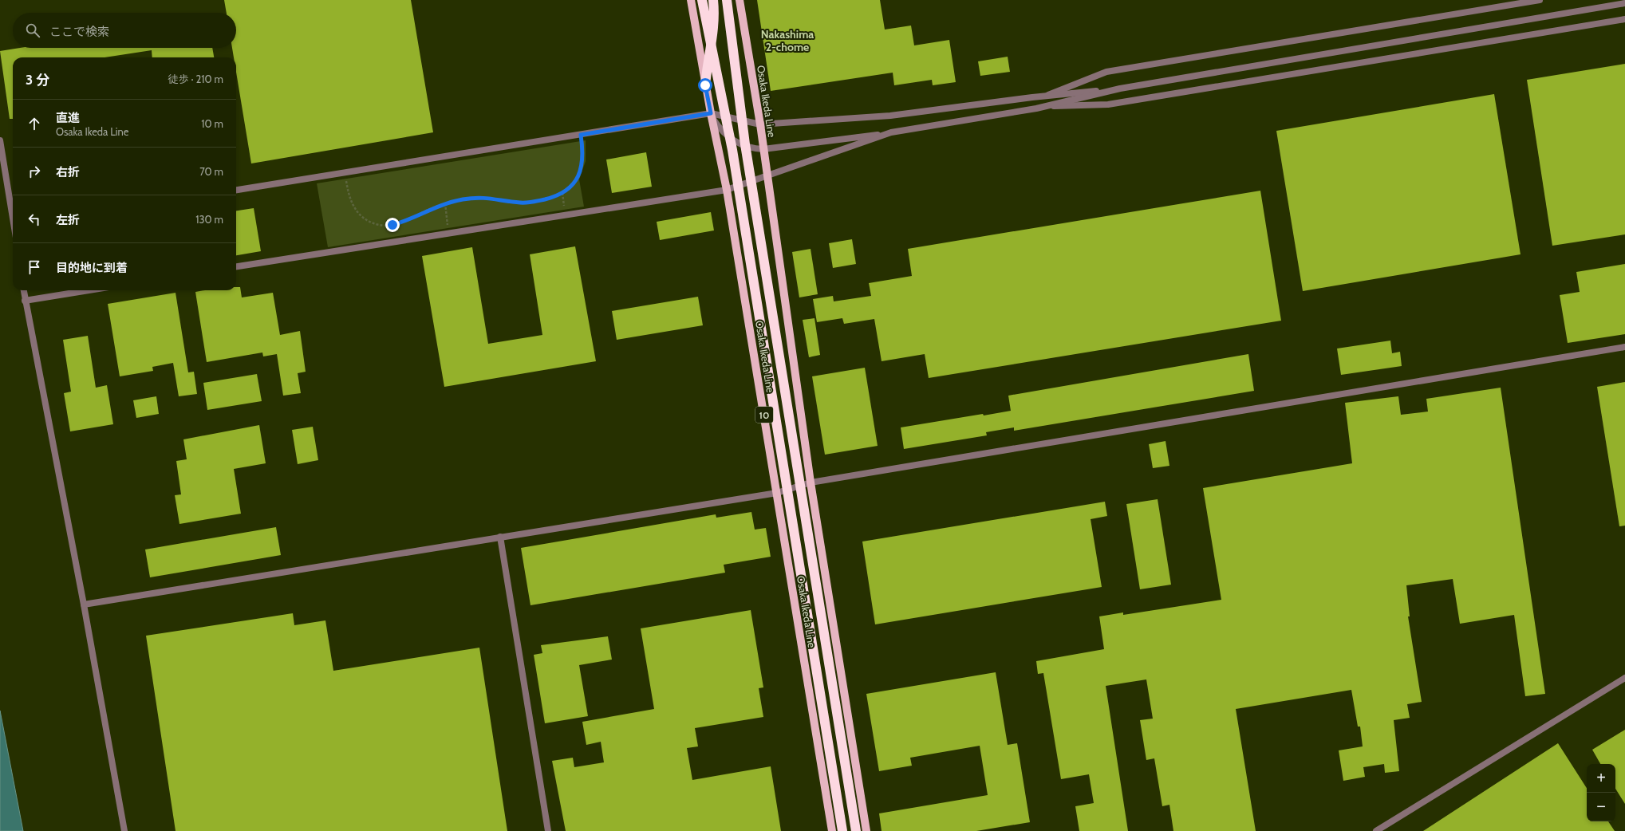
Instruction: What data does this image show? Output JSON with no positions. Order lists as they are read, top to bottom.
{
  "streets": {
    "main road": ["Osaka Ikeda Line", "10"]
  },
  "districts": ["Nakashima 2-chome"],
  "page": {
    "search": "ここで検索",
    "heading": ["3 分", "徒歩 · 210 m"],
    "list": [
      ["直進", "Osaka Ikeda Line", "10 m"],
      ["右折", "70 m"],
      ["左折", "130 m"],
      "目的地に到着"
    ],
    "map_buttons": ["+", "−"]
  }
}
